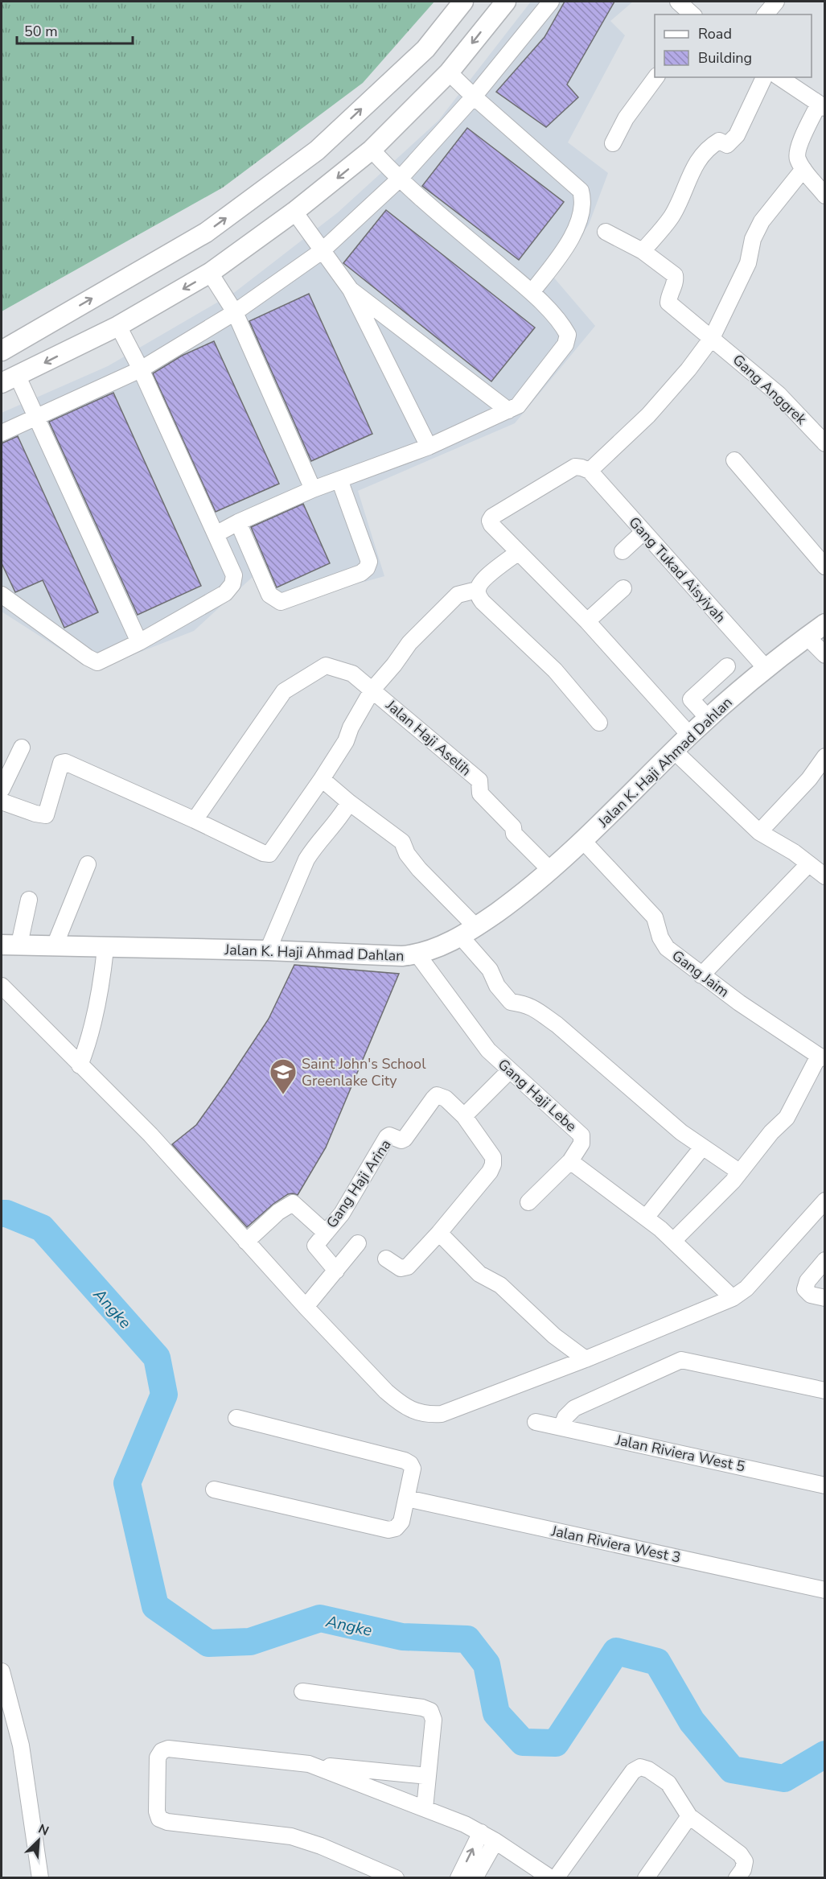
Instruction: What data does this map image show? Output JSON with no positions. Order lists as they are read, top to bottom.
{
  "streets": {
    "main road": ["Jalan K. Haji Ahmad Dahlan"],
    "street": [
      "Gang Anggrek",
      "Gang Tukad Aisyiyah",
      "Jalan Haji Aselih",
      "Gang Jaim",
      "Gang Haji Lebe",
      "Gang Haji Arina",
      "Jalan Riviera West 5",
      "Jalan Riviera West 3"
    ]
  },
  "crossings": [
    ["Gang Tukad Aisyiyah", "Jalan K. Haji Ahmad Dahlan"],
    ["Jalan Haji Aselih", "Jalan K. Haji Ahmad Dahlan"],
    ["Jalan K. Haji Ahmad Dahlan", "Gang Jaim"],
    ["Jalan K. Haji Ahmad Dahlan", "Gang Haji Lebe"]
  ],
  "water": ["Angke"],
  "places": {
    "school or university": ["Saint John's School Greenlake City"]
  },
  "legend": ["Road", "Building"],
  "scale_bar": "50 m",
  "north": "top right"
}
